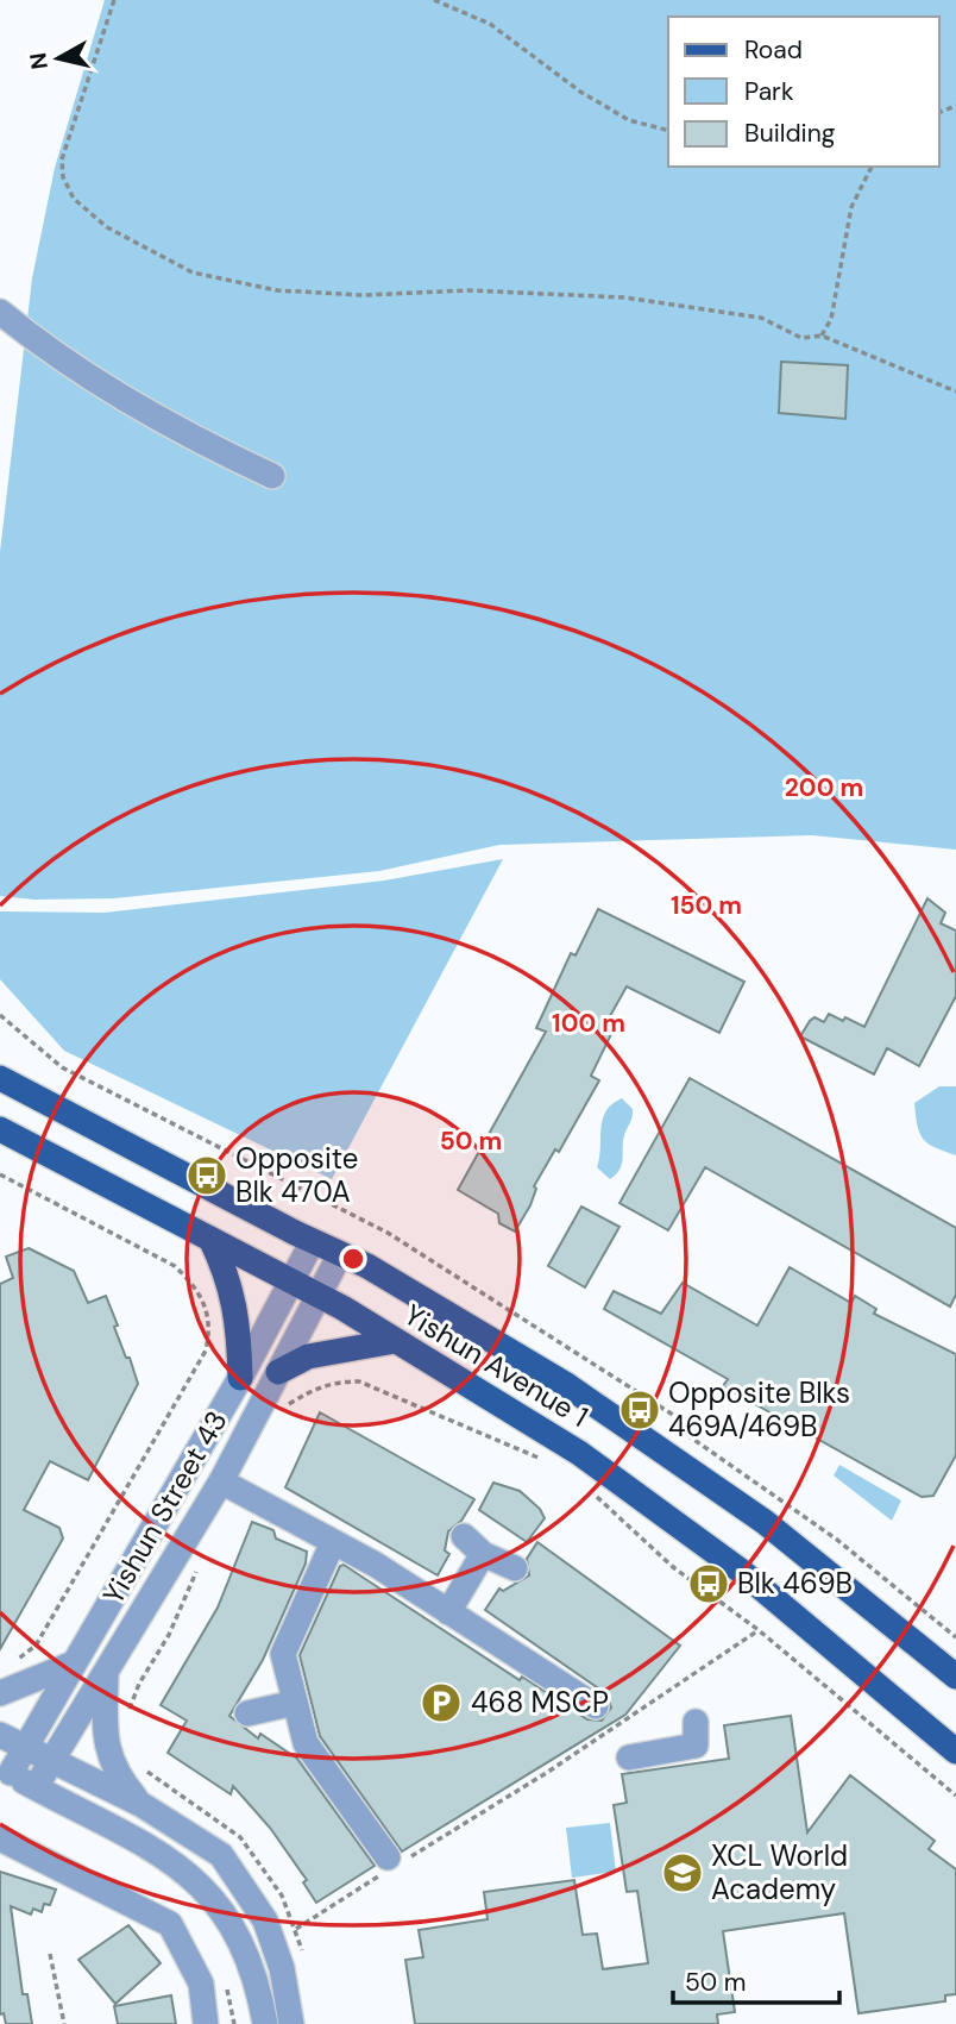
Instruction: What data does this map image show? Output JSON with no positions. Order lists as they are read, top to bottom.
{
  "streets": {
    "main road": ["Yishun Avenue 1"],
    "street": ["Yishun Street 43"]
  },
  "crossings": [
    ["Yishun Avenue 1", "Yishun Street 43"]
  ],
  "places": {
    "bus stop": ["Opposite Blk 470A", "Opposite Blks 469A/469B", "Blk 469B"],
    "parking": ["468 MSCP"],
    "school or university": ["XCL World Academy"]
  },
  "legend": ["Road", "Park", "Building"],
  "scale_bar": "50 m",
  "north": "left",
  "rings": [
    "200 m",
    "150 m",
    "100 m",
    "50 m"
  ]
}
